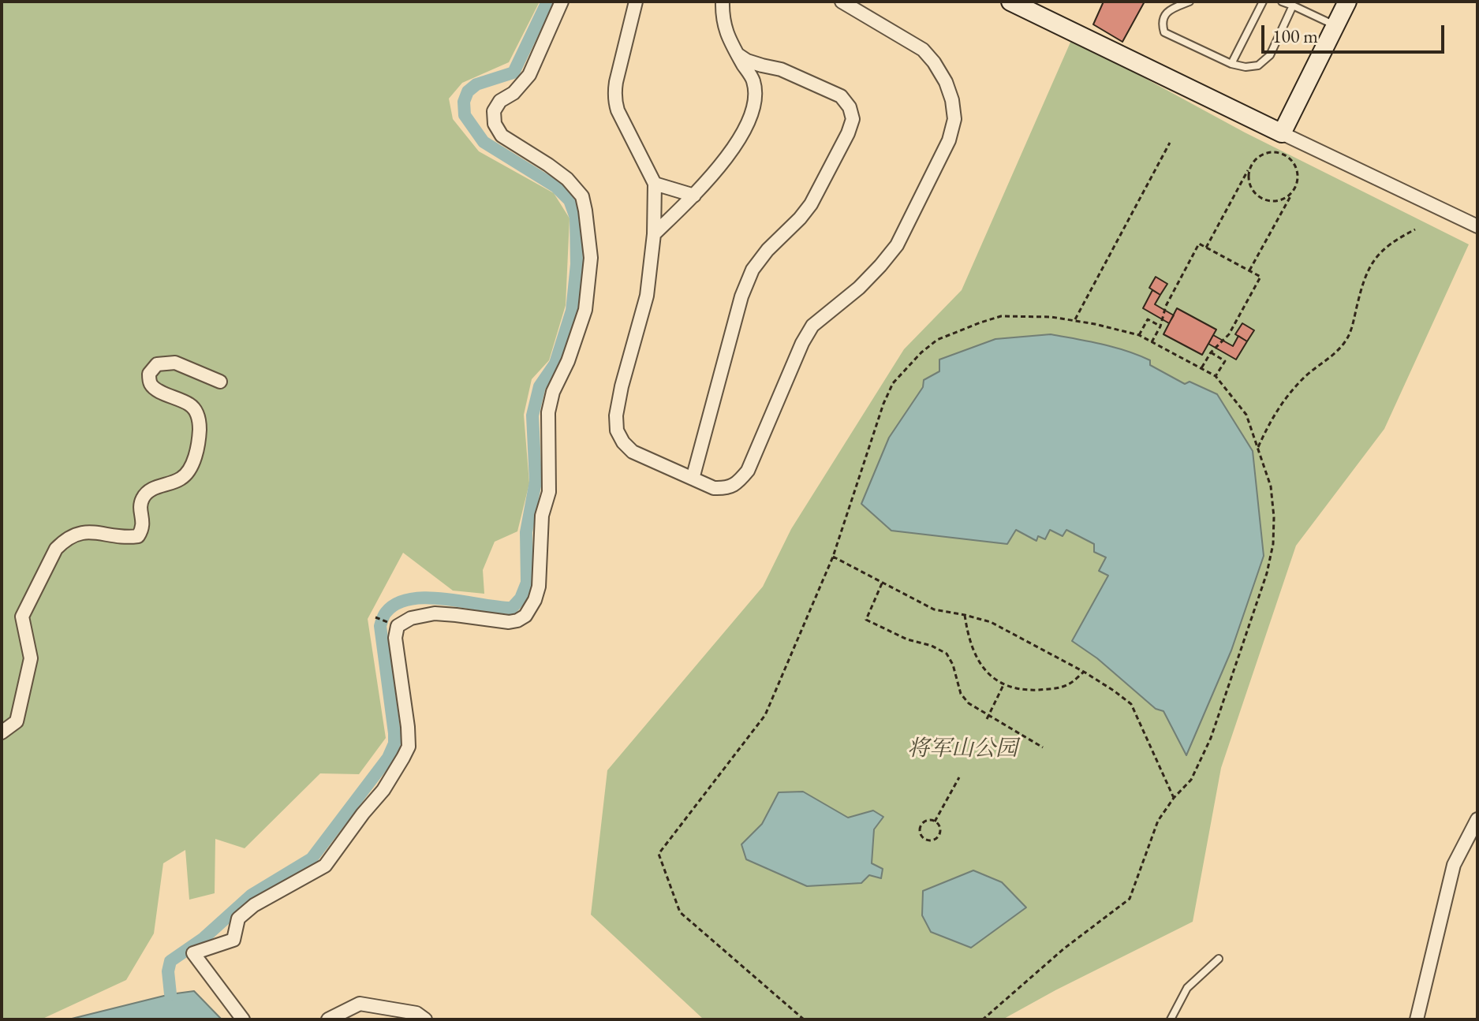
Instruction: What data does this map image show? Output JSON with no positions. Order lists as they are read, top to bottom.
{
  "parks": ["将军山公园"],
  "scale_bar": "100 m"
}
